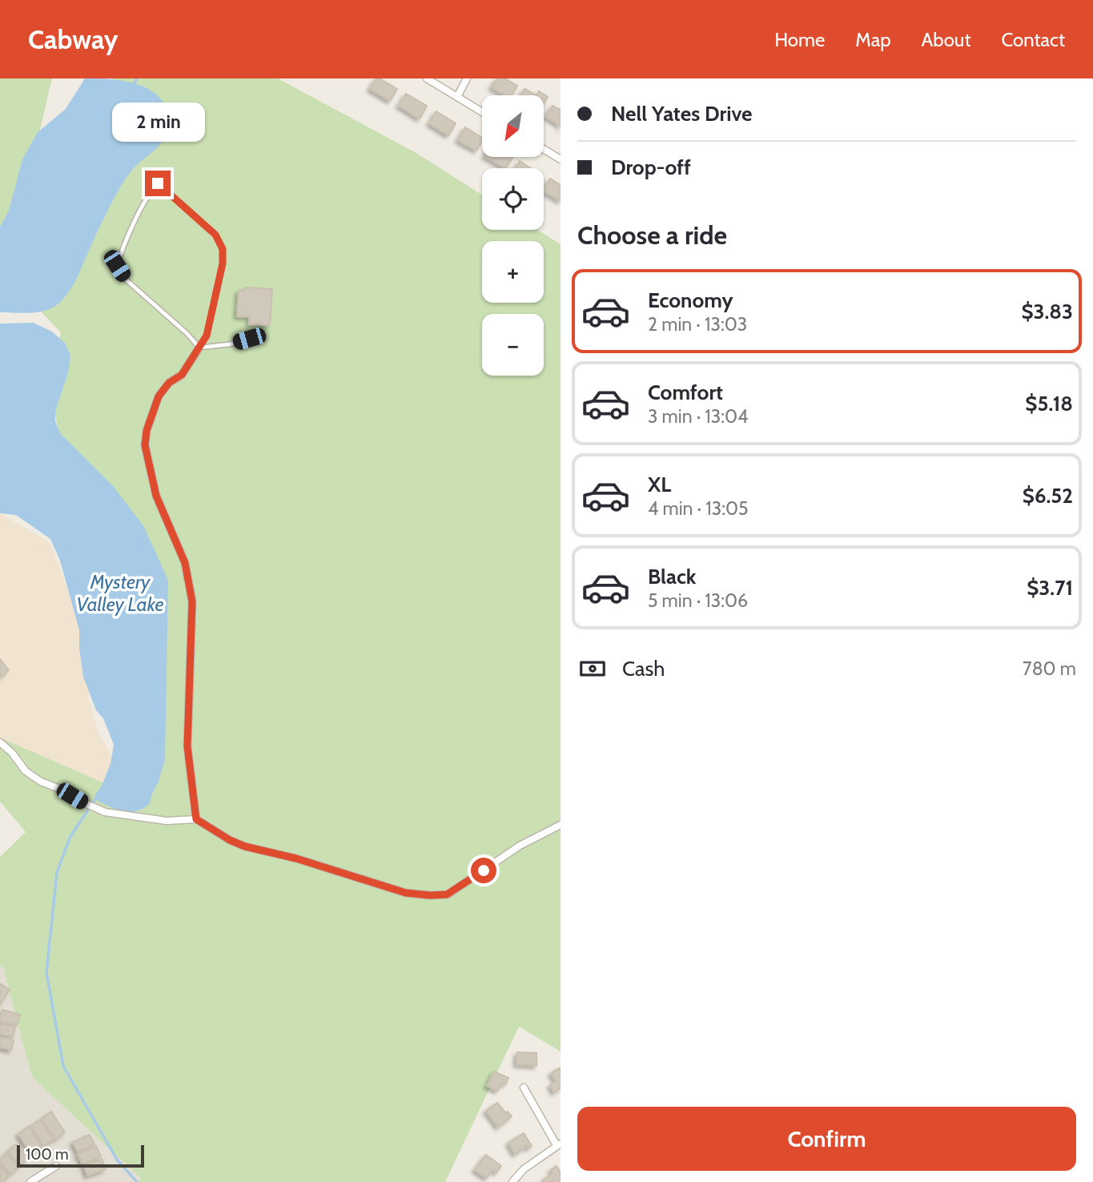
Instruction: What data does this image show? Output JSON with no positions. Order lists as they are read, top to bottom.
{
  "water": ["Mystery Valley Lake"],
  "scale_bar": "100 m",
  "north": "bottom left",
  "page": {
    "header": "Cabway",
    "nav": [
      "Home",
      "Map",
      "About",
      "Contact"
    ],
    "banner": ["Nell Yates Drive", "Drop-off"],
    "map_buttons": ["+", "−"],
    "bubble": "2 min",
    "heading": "Choose a ride",
    "list": [
      {
        "name": "Economy",
        "note": "2 min · 13:03",
        "value": "$3.83"
      },
      {
        "name": "Comfort",
        "note": "3 min · 13:04",
        "value": "$5.18"
      },
      {
        "name": "XL",
        "note": "4 min · 13:05",
        "value": "$6.52"
      },
      {
        "name": "Black",
        "note": "5 min · 13:06",
        "value": "$3.71"
      }
    ],
    "pay": ["Cash", "780 m"],
    "buttons": "Confirm",
    "scale": "100 m"
  }
}
